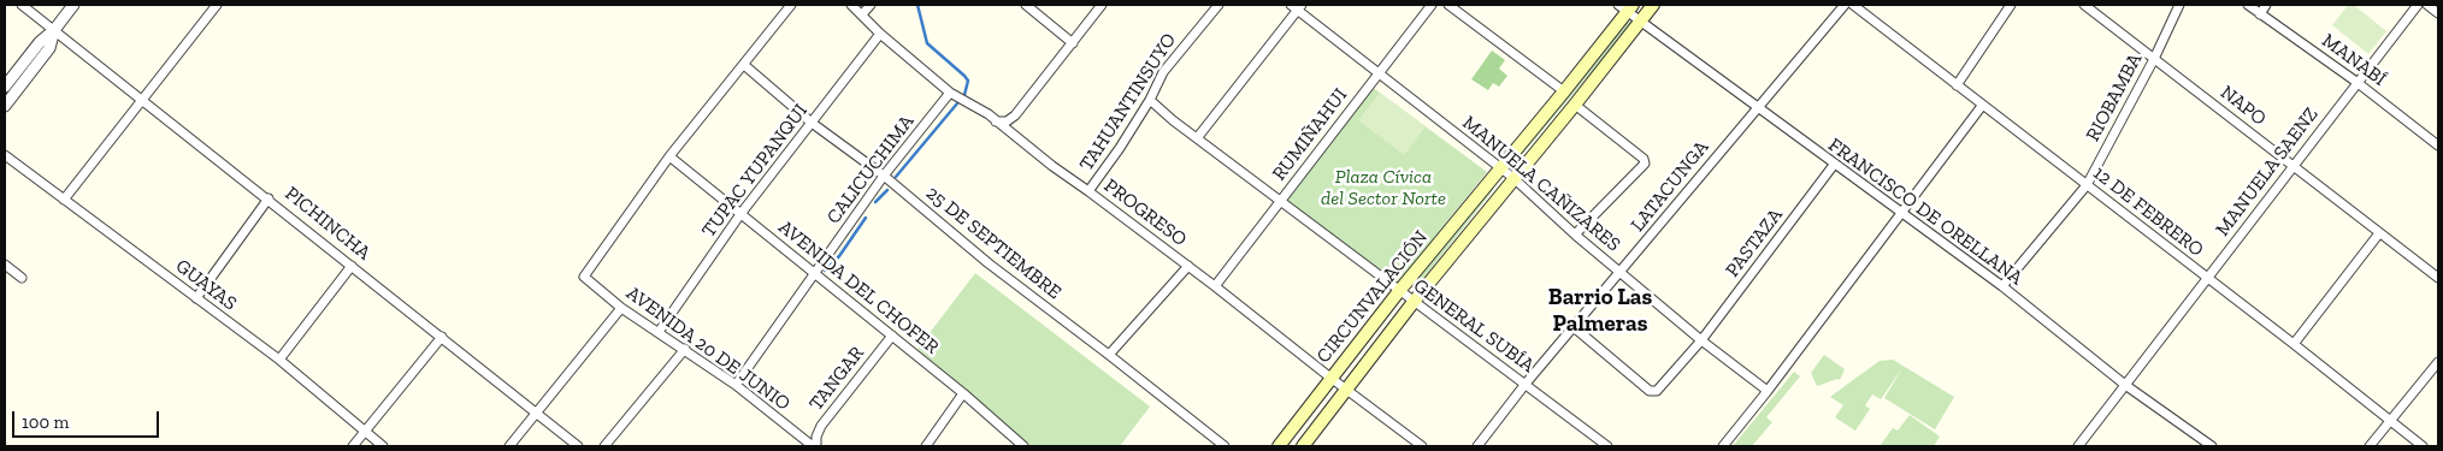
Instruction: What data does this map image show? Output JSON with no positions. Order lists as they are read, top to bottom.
{
  "streets": {
    "main road": ["CIRCUNVALACIÓN"],
    "street": [
      "MANABÍ",
      "RIOBAMBA",
      "TAHUANTINSUYO",
      "NAPO",
      "RUMIÑAHUI",
      "CALICUCHIMA",
      "TUPAC YUPANQUI",
      "MANUELA SAENZ",
      "MANUELA CAÑIZARES",
      "LATACUNGA",
      "FRANCISCO DE ORELLANA",
      "12 DE FEBRERO",
      "PROGRESO",
      "PICHINCHA",
      "25 DE SEPTIEMBRE",
      "PASTAZA",
      "GUAYAS",
      "AVENIDA DEL CHOFER",
      "GENERAL SUBÍA",
      "AVENIDA 20 DE JUNIO",
      "TANGAR"
    ]
  },
  "crossings": [
    ["MANABÍ", "MANUELA SAENZ"],
    ["RIOBAMBA", "NAPO"],
    ["RIOBAMBA", "FRANCISCO DE ORELLANA"],
    ["RIOBAMBA", "12 DE FEBRERO"],
    ["TAHUANTINSUYO", "PROGRESO"],
    ["TAHUANTINSUYO", "GENERAL SUBÍA"],
    ["NAPO", "MANUELA SAENZ"],
    ["RUMIÑAHUI", "MANUELA CAÑIZARES"],
    ["RUMIÑAHUI", "PROGRESO"],
    ["RUMIÑAHUI", "GENERAL SUBÍA"],
    ["CALICUCHIMA", "PROGRESO"],
    ["CALICUCHIMA", "25 DE SEPTIEMBRE"],
    ["CALICUCHIMA", "AVENIDA DEL CHOFER"],
    ["CALICUCHIMA", "AVENIDA 20 DE JUNIO"],
    ["TUPAC YUPANQUI", "PROGRESO"],
    ["TUPAC YUPANQUI", "25 DE SEPTIEMBRE"],
    ["TUPAC YUPANQUI", "AVENIDA DEL CHOFER"],
    ["TUPAC YUPANQUI", "AVENIDA 20 DE JUNIO"],
    ["MANUELA SAENZ", "FRANCISCO DE ORELLANA"],
    ["MANUELA SAENZ", "12 DE FEBRERO"],
    ["MANUELA CAÑIZARES", "LATACUNGA"],
    ["MANUELA CAÑIZARES", "PASTAZA"],
    ["MANUELA CAÑIZARES", "CIRCUNVALACIÓN"],
    ["LATACUNGA", "FRANCISCO DE ORELLANA"],
    ["LATACUNGA", "PASTAZA"],
    ["LATACUNGA", "GENERAL SUBÍA"],
    ["FRANCISCO DE ORELLANA", "PASTAZA"],
    ["FRANCISCO DE ORELLANA", "CIRCUNVALACIÓN"],
    ["PROGRESO", "CIRCUNVALACIÓN"],
    ["AVENIDA DEL CHOFER", "AVENIDA 20 DE JUNIO"],
    ["AVENIDA DEL CHOFER", "TANGAR"],
    ["CIRCUNVALACIÓN", "GENERAL SUBÍA"],
    ["AVENIDA 20 DE JUNIO", "TANGAR"]
  ],
  "districts": ["Barrio Las Palmeras"],
  "parks": ["Plaza Cívica del Sector Norte"],
  "scale_bar": "100 m"
}
